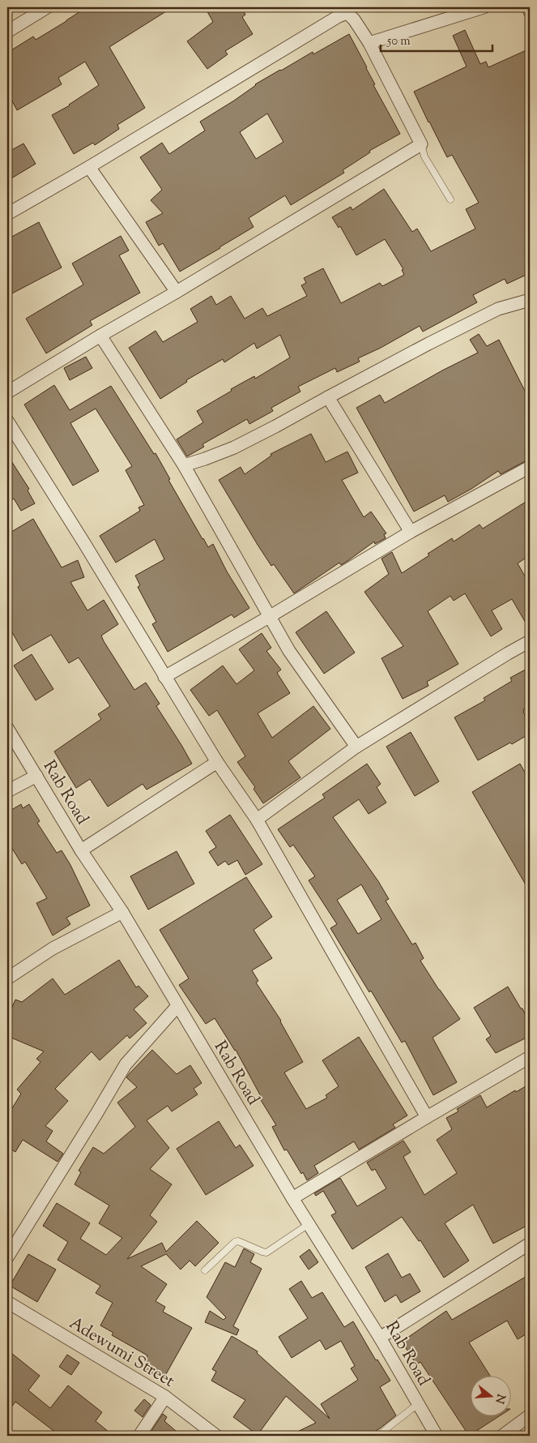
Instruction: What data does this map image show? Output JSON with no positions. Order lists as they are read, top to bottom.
{
  "streets": {
    "street": ["Rab Road", "Adewumi Street"]
  },
  "scale_bar": "50 m",
  "north": "right"
}
